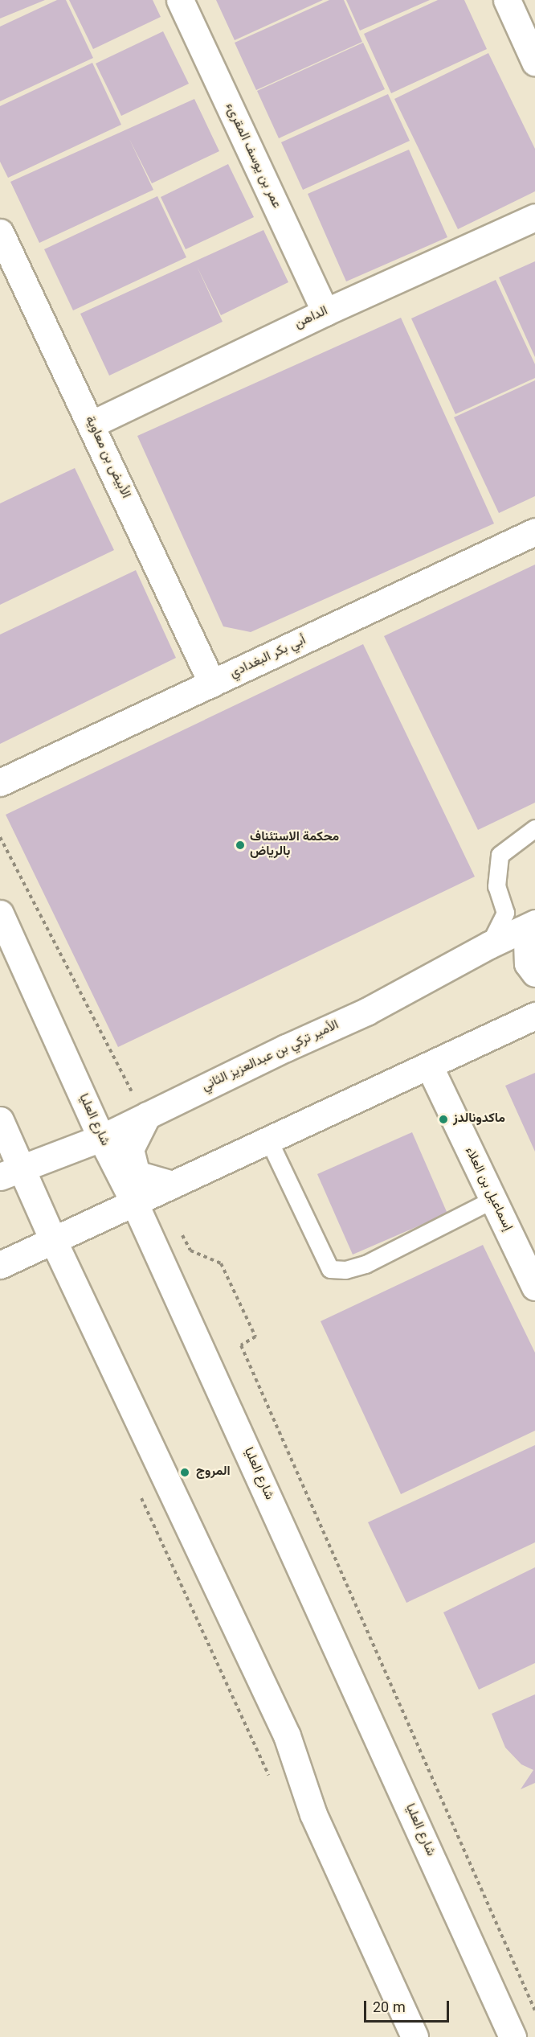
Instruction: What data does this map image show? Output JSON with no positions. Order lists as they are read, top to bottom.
{
  "streets": {
    "street": [
      "عمر بن يوسف المقرىء",
      "الداهن",
      "الأبيض بن معاوية",
      "أبي بكر البغدادي",
      "الأمير تركي بن عبدالعزيز الثاني",
      "شارع العليا",
      "إسماعيل بن العلاء"
    ]
  },
  "crossings": [
    ["عمر بن يوسف المقرىء", "الداهن"],
    ["الداهن", "الأبيض بن معاوية"],
    ["الأبيض بن معاوية", "أبي بكر البغدادي"],
    ["الأمير تركي بن عبدالعزيز الثاني", "شارع العليا"]
  ],
  "places": ["محكمة الاستئناف بالرياض", "ماكدونالدز", "المروج"],
  "scale_bar": "20 m"
}
